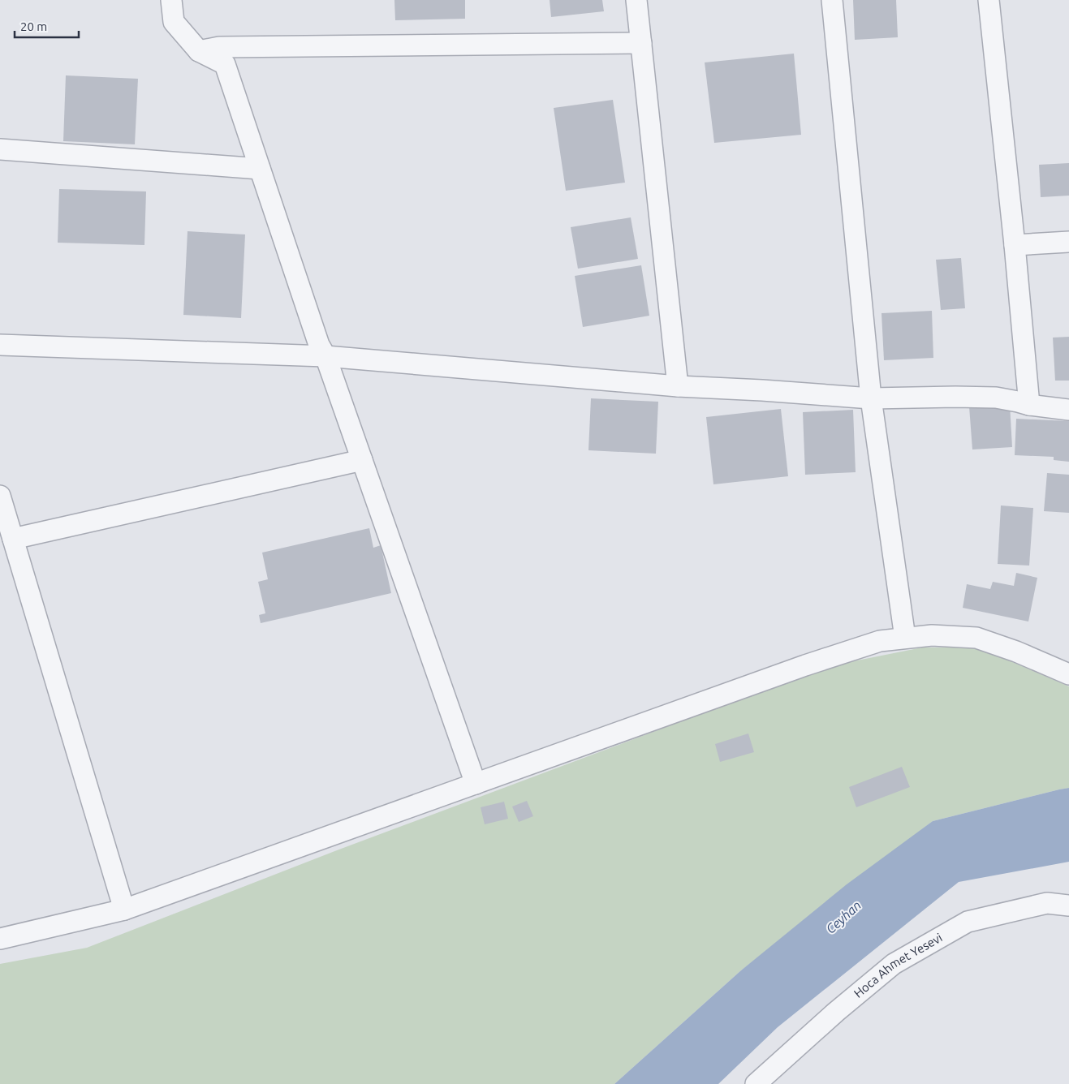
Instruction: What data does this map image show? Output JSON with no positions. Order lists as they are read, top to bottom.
{
  "streets": {
    "street": ["Hoca Ahmet Yesevi"]
  },
  "water": ["Ceyhan"],
  "scale_bar": "20 m"
}
